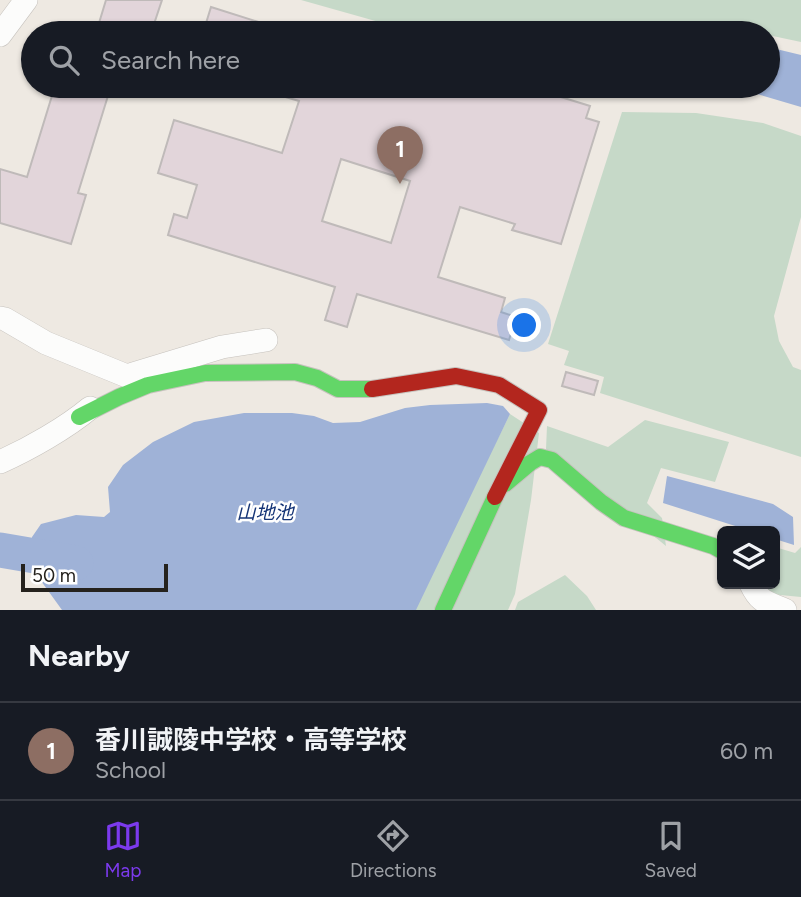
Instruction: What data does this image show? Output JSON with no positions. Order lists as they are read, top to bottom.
{
  "water": ["山地池"],
  "scale_bar": "50 m",
  "page": {
    "search": "Search here",
    "pins": "1",
    "scale": "50 m",
    "heading": "Nearby",
    "list": [
      {
        "mark": "1",
        "name": "香川誠陵中学校・高等学校",
        "note": "School",
        "value": "60 m"
      }
    ],
    "nav": ["Map", "Directions", "Saved"]
  }
}
